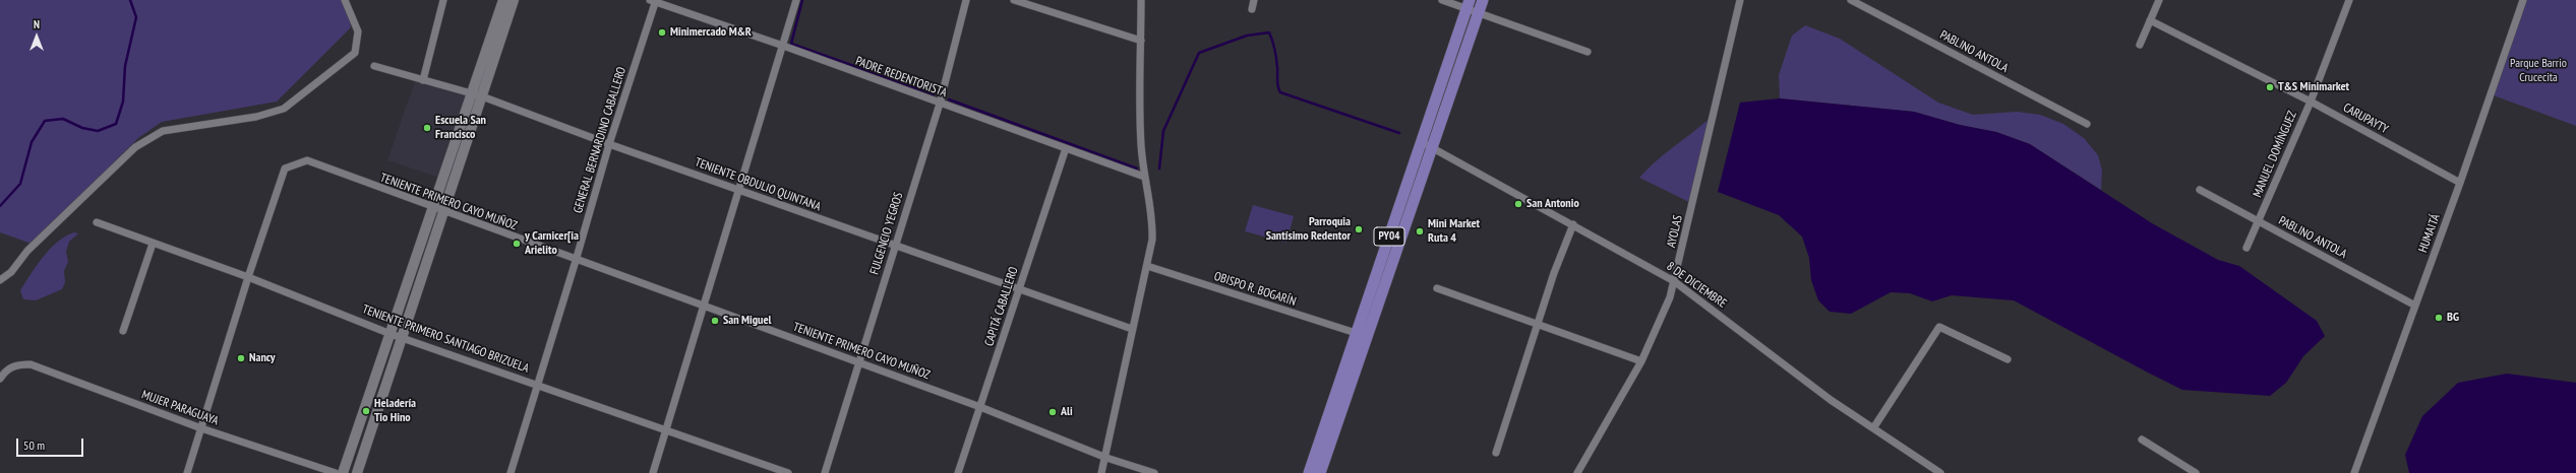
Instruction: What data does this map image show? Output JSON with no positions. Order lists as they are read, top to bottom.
{
  "streets": {
    "main road": ["PY04"],
    "street": [
      "PABLINO ANTOLA",
      "PADRE REDENTORISTA",
      "CARUPAYTY",
      "GENERAL BERNARDINO CABALLERO",
      "MANUEL DOMÍNGUEZ",
      "TENIENTE OBDULIO QUINTANA",
      "TENIENTE PRIMERO CAYO MUÑOZ",
      "AYOLAS",
      "FULGENCIO YEGROS",
      "HUMAITÁ",
      "8 DE DICIEMBRE",
      "OBISPO R. BOGARÍN",
      "CAPITÁ CABALLERO",
      "TENIENTE PRIMERO SANTIAGO BRIZUELA",
      "MUJER PARAGUAYA"
    ]
  },
  "crossings": [
    ["PABLINO ANTOLA", "MANUEL DOMÍNGUEZ"],
    ["PABLINO ANTOLA", "HUMAITÁ"],
    ["PADRE REDENTORISTA", "GENERAL BERNARDINO CABALLERO"],
    ["PADRE REDENTORISTA", "FULGENCIO YEGROS"],
    ["PADRE REDENTORISTA", "CAPITÁ CABALLERO"],
    ["CARUPAYTY", "MANUEL DOMÍNGUEZ"],
    ["CARUPAYTY", "HUMAITÁ"],
    ["GENERAL BERNARDINO CABALLERO", "TENIENTE OBDULIO QUINTANA"],
    ["GENERAL BERNARDINO CABALLERO", "TENIENTE PRIMERO CAYO MUÑOZ"],
    ["GENERAL BERNARDINO CABALLERO", "TENIENTE PRIMERO SANTIAGO BRIZUELA"],
    ["TENIENTE OBDULIO QUINTANA", "FULGENCIO YEGROS"],
    ["TENIENTE OBDULIO QUINTANA", "CAPITÁ CABALLERO"],
    ["TENIENTE PRIMERO CAYO MUÑOZ", "FULGENCIO YEGROS"],
    ["TENIENTE PRIMERO CAYO MUÑOZ", "CAPITÁ CABALLERO"],
    ["TENIENTE PRIMERO CAYO MUÑOZ", "TENIENTE PRIMERO SANTIAGO BRIZUELA"],
    ["AYOLAS", "8 DE DICIEMBRE"],
    ["PY04", "8 DE DICIEMBRE"],
    ["PY04", "OBISPO R. BOGARÍN"]
  ],
  "parks": ["Parque Barrio Crucecita"],
  "places": [
    "Minimercado M&R",
    "T&S Minimarket",
    "Escuela San Francisco",
    "San Antonio",
    "Parroquia Santísimo Redentor",
    "Mini Market Ruta 4",
    "y Carnicer[ia Arielito",
    "BG",
    "San Miguel",
    "Nancy",
    "Heladería Tío Hino",
    "Ali"
  ],
  "scale_bar": "50 m",
  "north": "top"
}
